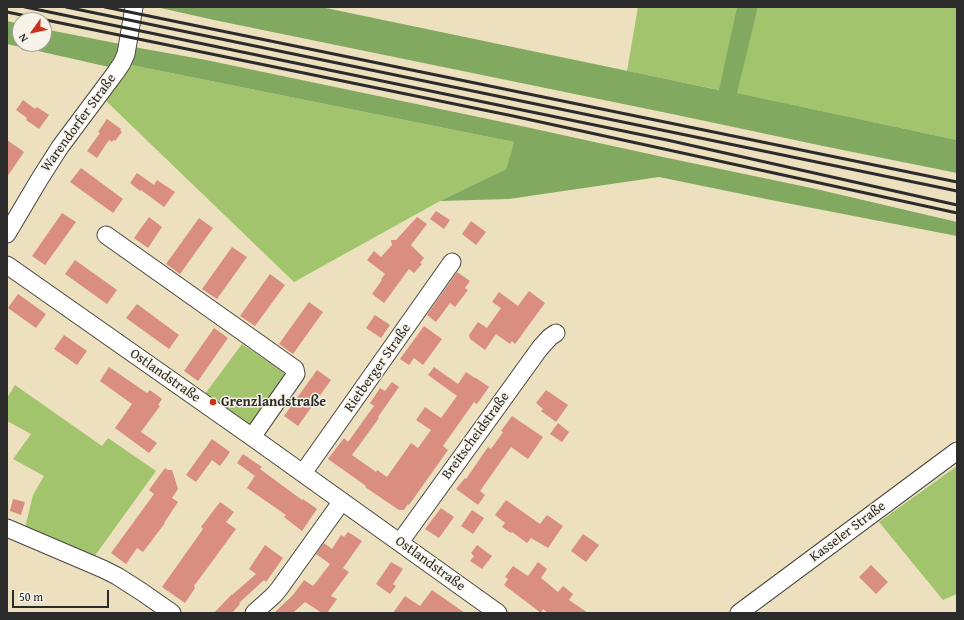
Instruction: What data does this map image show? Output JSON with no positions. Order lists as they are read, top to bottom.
{
  "streets": {
    "street": [
      "Warendorfer Straße",
      "Rietberger Straße",
      "Ostlandstraße",
      "Breitscheidstraße",
      "Kasseler Straße"
    ]
  },
  "crossings": [
    ["Rietberger Straße", "Ostlandstraße"],
    ["Ostlandstraße", "Breitscheidstraße"]
  ],
  "places": ["Grenzlandstraße"],
  "scale_bar": "50 m",
  "north": "bottom left"
}
